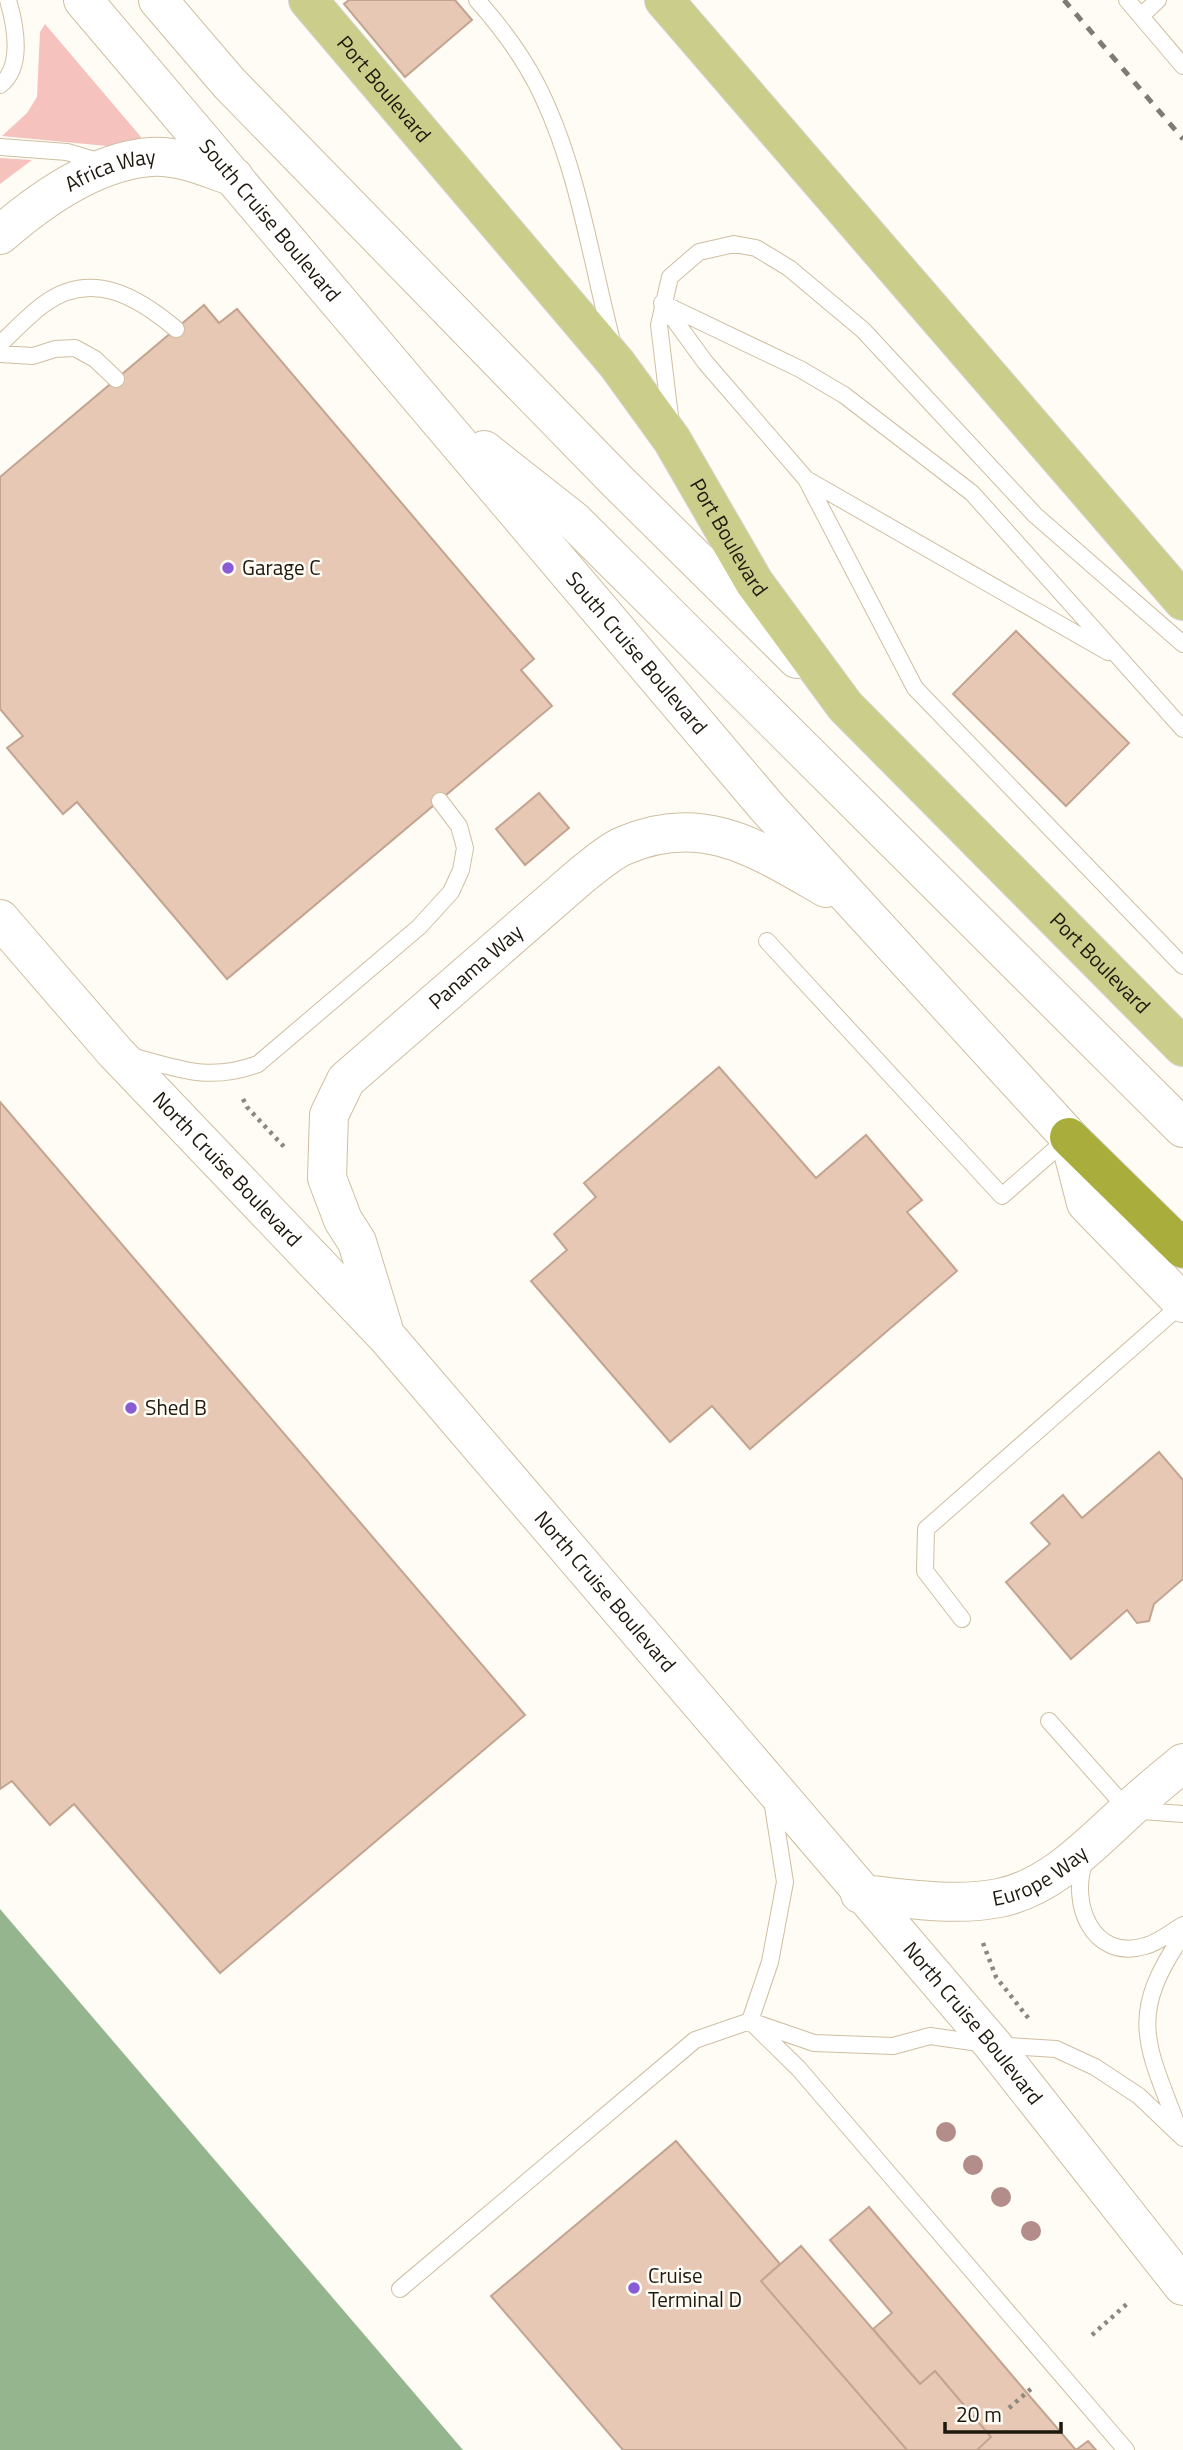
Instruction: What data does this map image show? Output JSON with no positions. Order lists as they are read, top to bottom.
{
  "streets": {
    "main road": ["Port Boulevard"],
    "street": [
      "Africa Way",
      "South Cruise Boulevard",
      "Panama Way",
      "North Cruise Boulevard",
      "Europe Way"
    ]
  },
  "crossings": [
    ["Africa Way", "South Cruise Boulevard"],
    ["South Cruise Boulevard", "Panama Way"],
    ["Panama Way", "North Cruise Boulevard"],
    ["North Cruise Boulevard", "Europe Way"]
  ],
  "places": ["Garage C", "Shed B", "Cruise Terminal D"],
  "scale_bar": "20 m"
}
